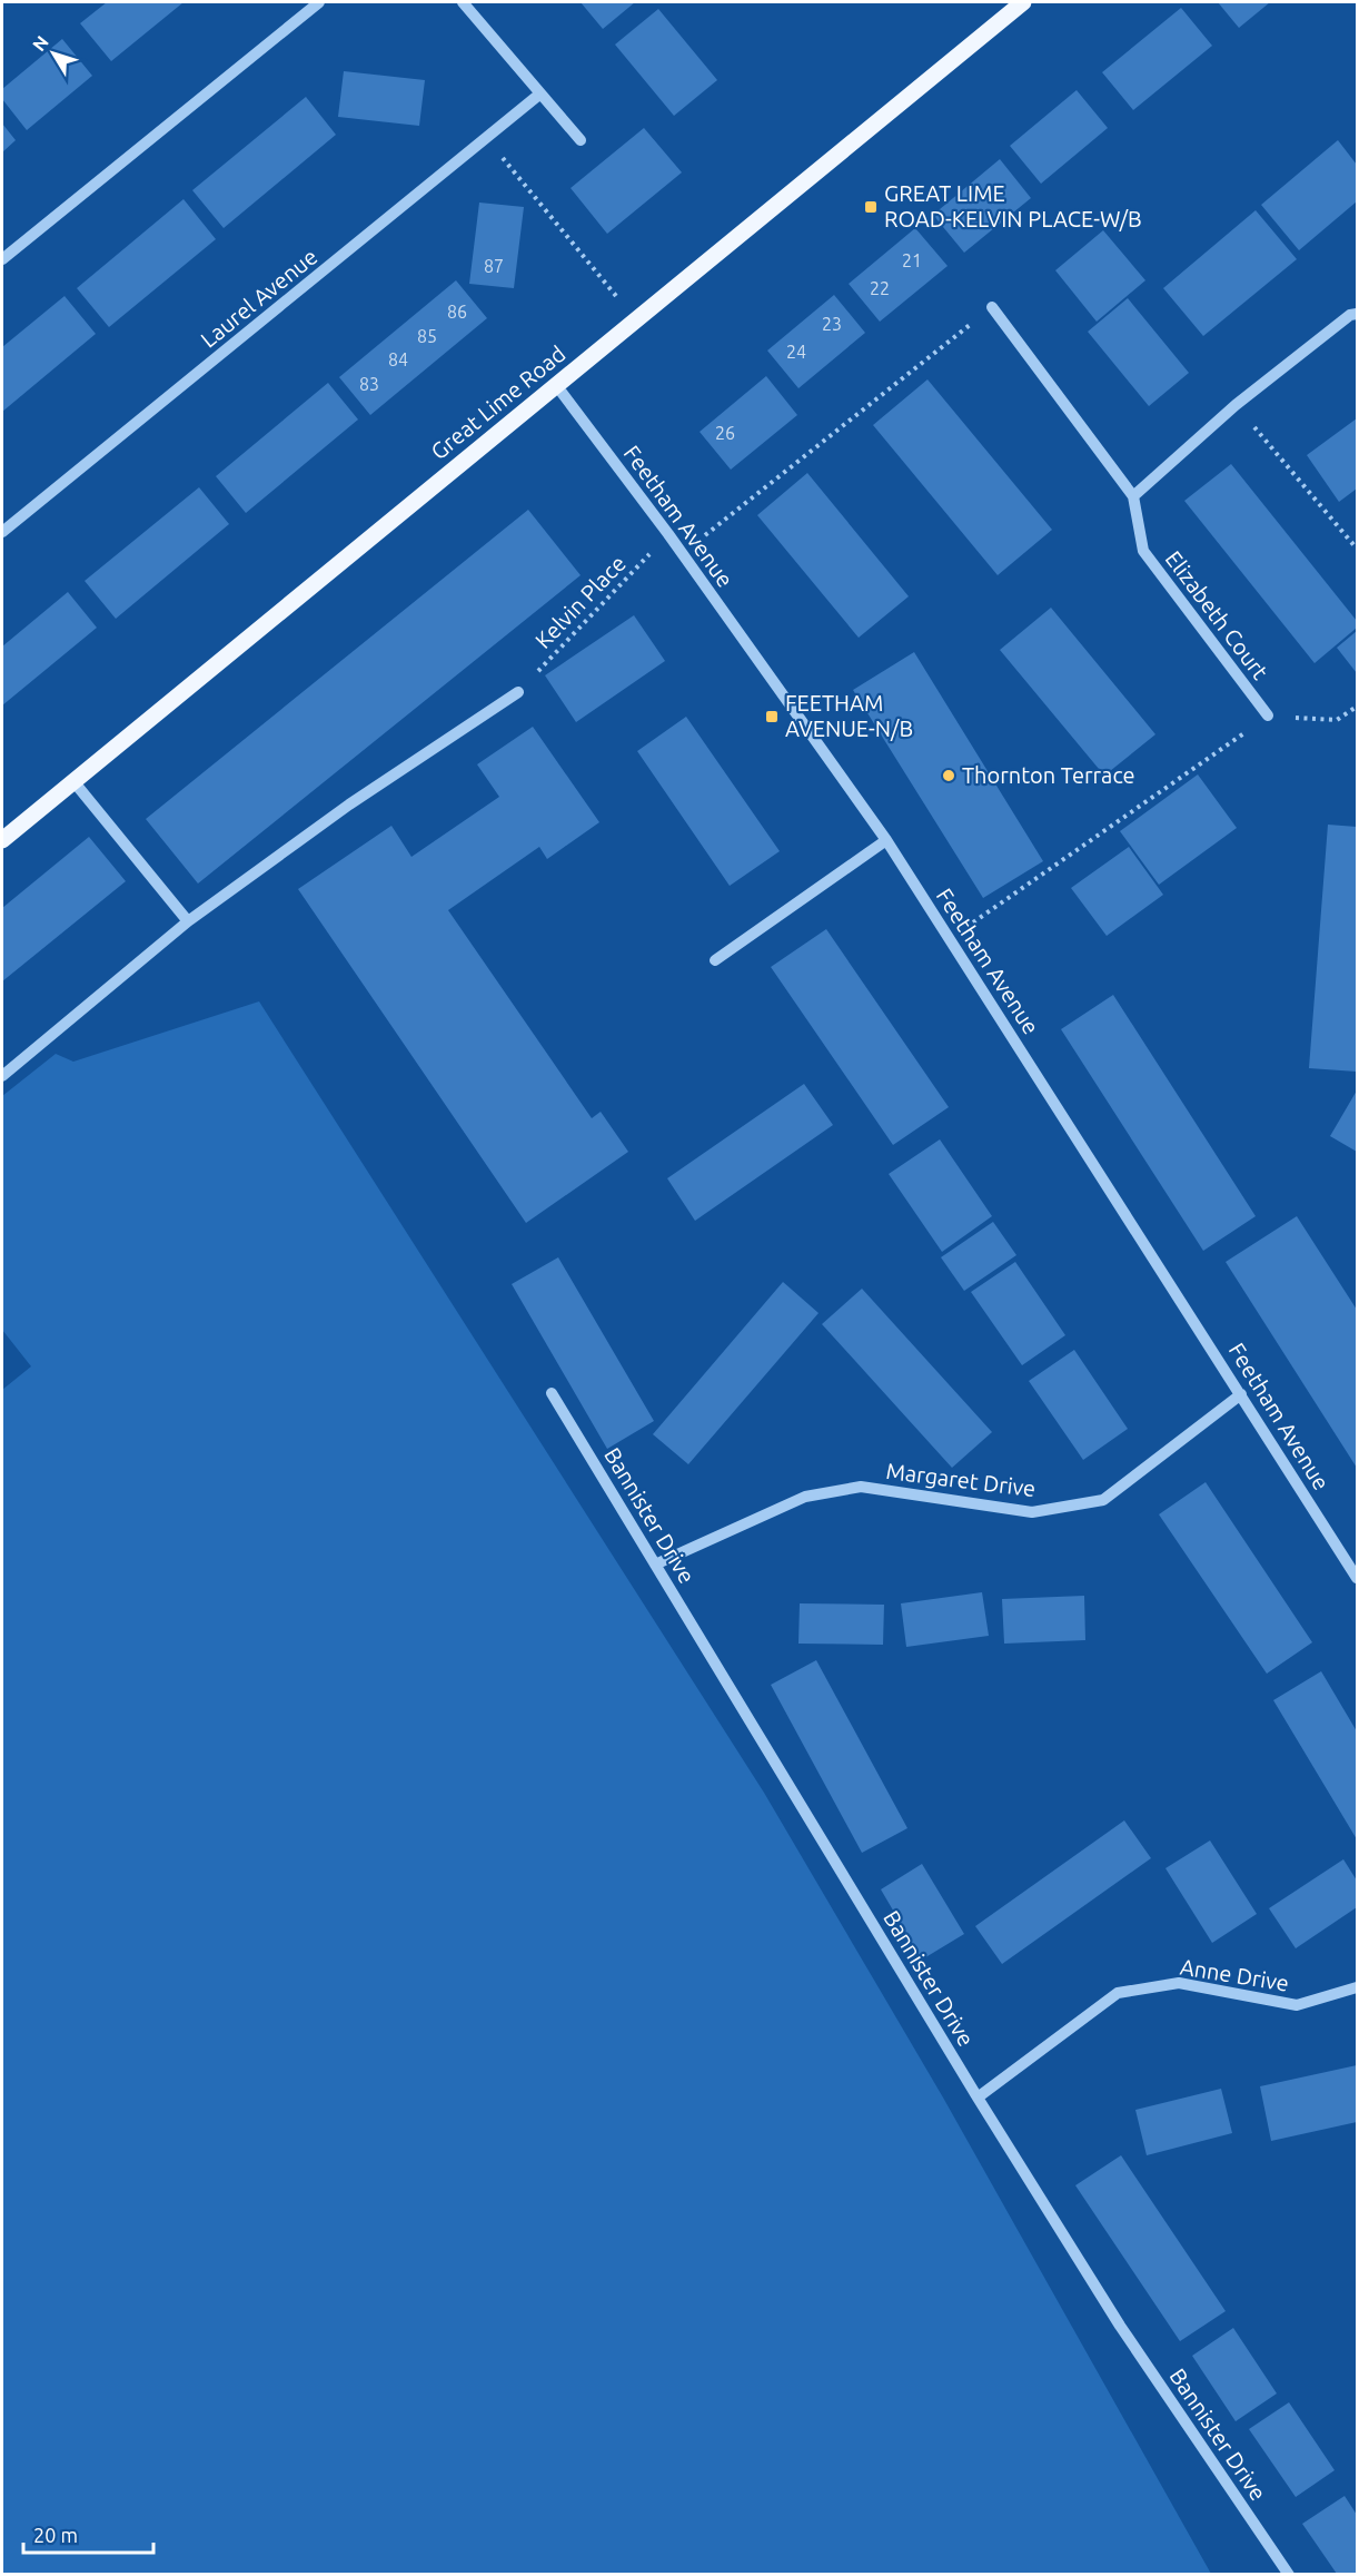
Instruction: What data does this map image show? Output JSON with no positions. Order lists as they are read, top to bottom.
{
  "streets": {
    "main road": ["Great Lime Road"],
    "street": [
      "Laurel Avenue",
      "Feetham Avenue",
      "Elizabeth Court",
      "Margaret Drive",
      "Bannister Drive",
      "Anne Drive"
    ],
    "path": ["Kelvin Place"]
  },
  "crossings": [
    ["Great Lime Road", "Feetham Avenue"],
    ["Feetham Avenue", "Kelvin Place"],
    ["Feetham Avenue", "Margaret Drive"],
    ["Margaret Drive", "Bannister Drive"],
    ["Bannister Drive", "Anne Drive"]
  ],
  "places": {
    "transit": ["GREAT LIME ROAD-KELVIN PLACE-W/B", "FEETHAM AVENUE-N/B"],
    "other": ["Thornton Terrace"]
  },
  "house_numbers": [
    "21",
    "87",
    "22",
    "86",
    "23",
    "85",
    "24",
    "84",
    "83",
    "26"
  ],
  "scale_bar": "20 m",
  "north": "top left"
}
